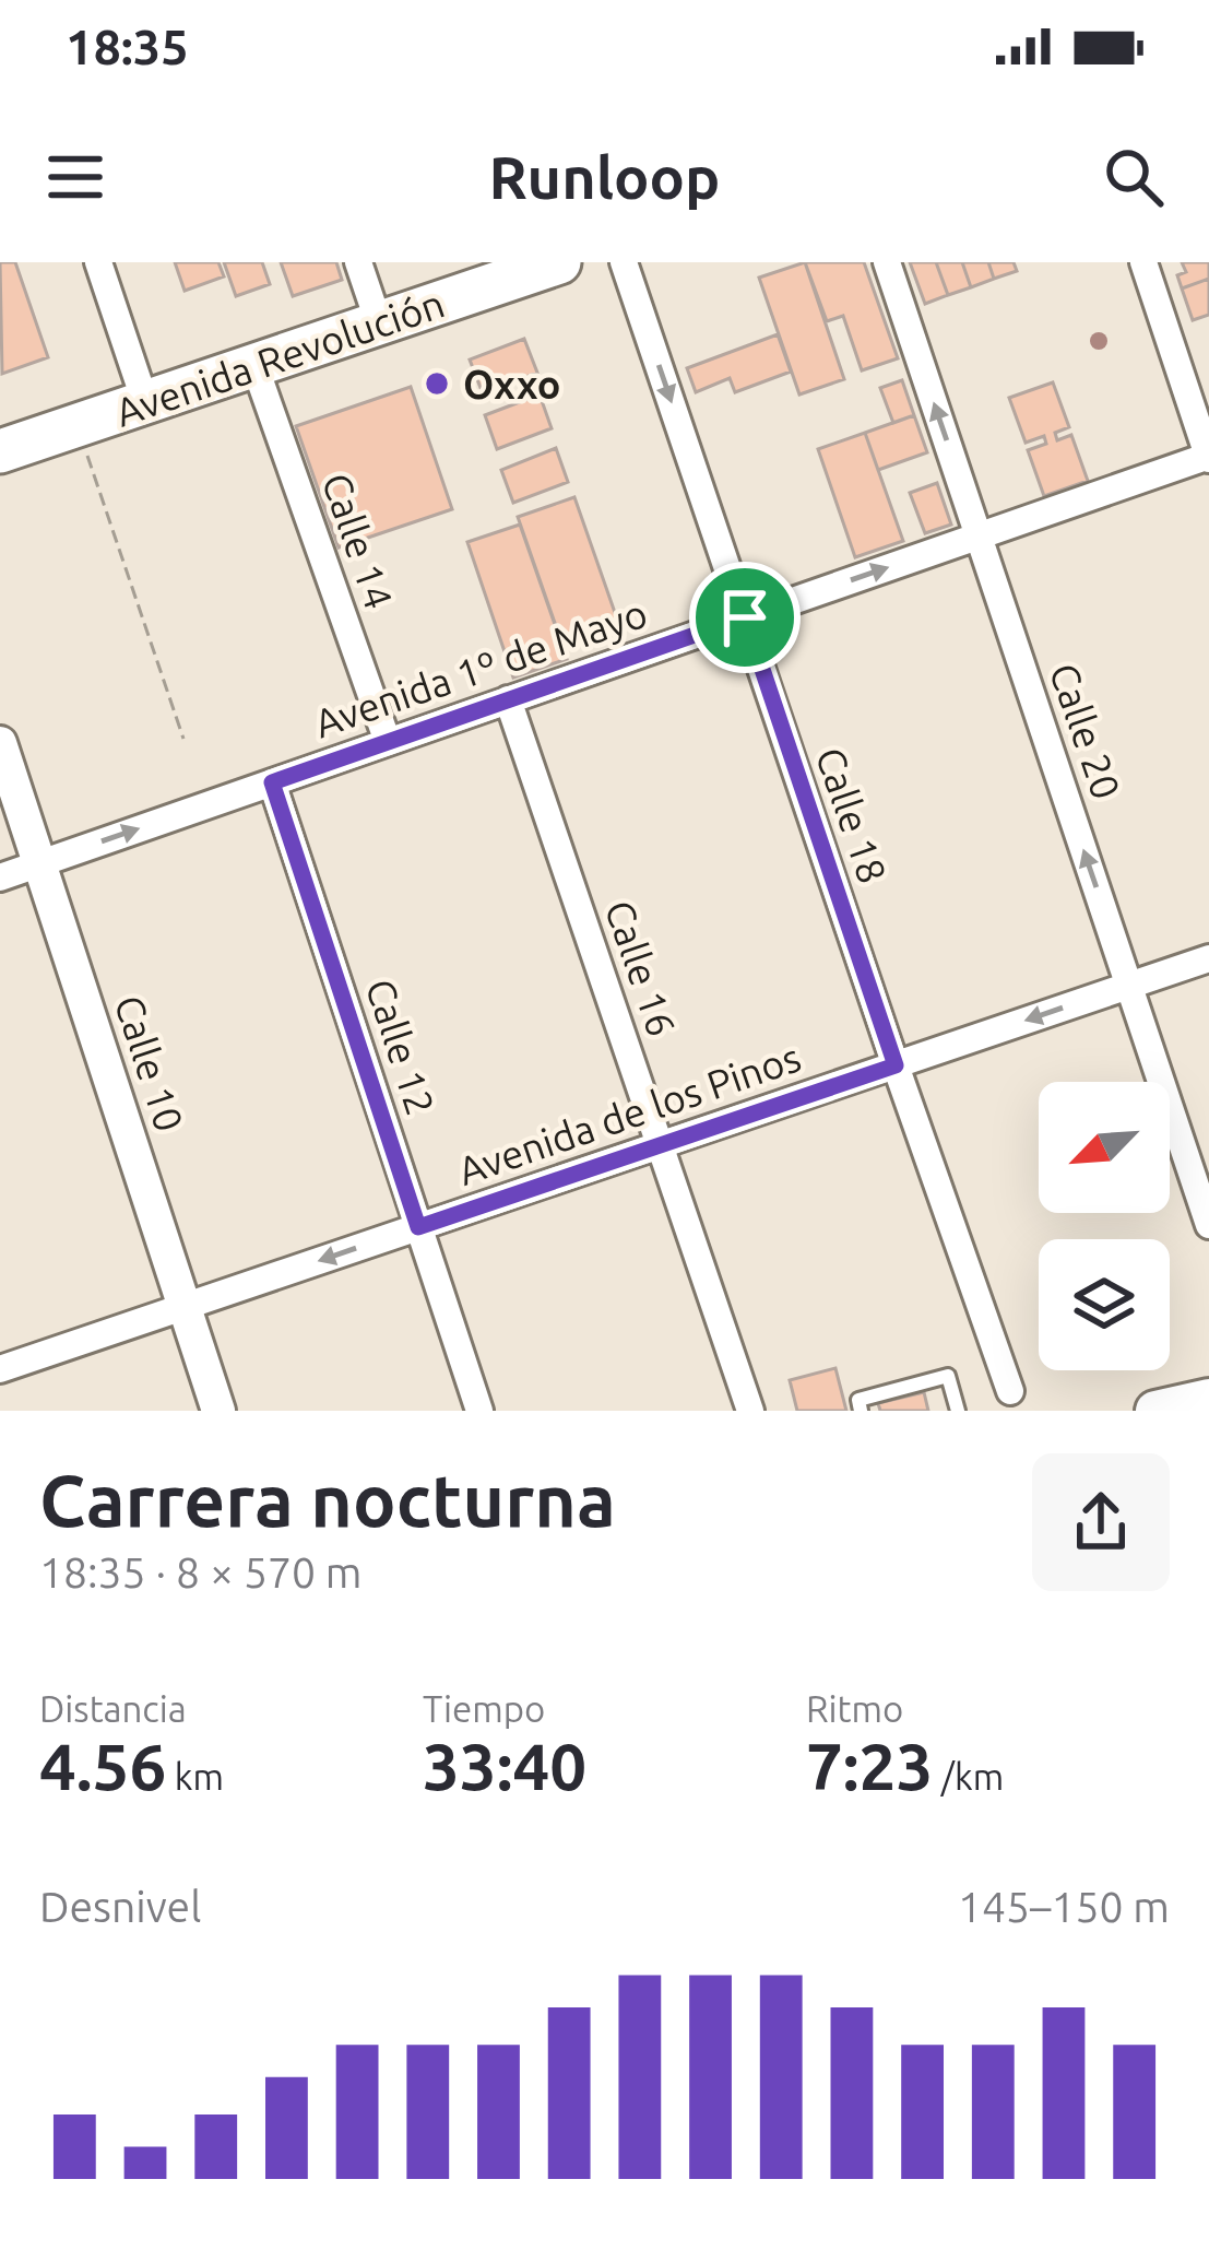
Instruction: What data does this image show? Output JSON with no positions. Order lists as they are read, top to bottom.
{
  "streets": {
    "main road": ["Avenida Revolución"],
    "street": [
      "Calle 14",
      "Avenida 1º de Mayo",
      "Calle 20",
      "Calle 18",
      "Calle 16",
      "Calle 12",
      "Calle 10",
      "Avenida de los Pinos"
    ]
  },
  "crossings": [
    ["Avenida Revolución", "Calle 14"],
    ["Calle 14", "Avenida 1º de Mayo"],
    ["Avenida 1º de Mayo", "Calle 20"],
    ["Avenida 1º de Mayo", "Calle 18"],
    ["Avenida 1º de Mayo", "Calle 16"],
    ["Avenida 1º de Mayo", "Calle 12"],
    ["Avenida 1º de Mayo", "Calle 10"],
    ["Calle 20", "Avenida de los Pinos"],
    ["Calle 18", "Avenida de los Pinos"],
    ["Calle 16", "Avenida de los Pinos"],
    ["Calle 12", "Avenida de los Pinos"],
    ["Calle 10", "Avenida de los Pinos"]
  ],
  "one_way": ["Avenida 1º de Mayo", "Calle 20", "Avenida de los Pinos"],
  "places": ["Oxxo"],
  "north": "bottom left",
  "page": {
    "status": "18:35",
    "header": "Runloop",
    "heading": ["Carrera nocturna", "18:35 · 8 × 570 m"],
    "stats": [
      ["Distancia", "4.56 km"],
      ["Tiempo", "33:40"],
      ["Ritmo", "7:23 /km"]
    ],
    "chart": ["Desnivel", "145–150 m"]
  }
}
